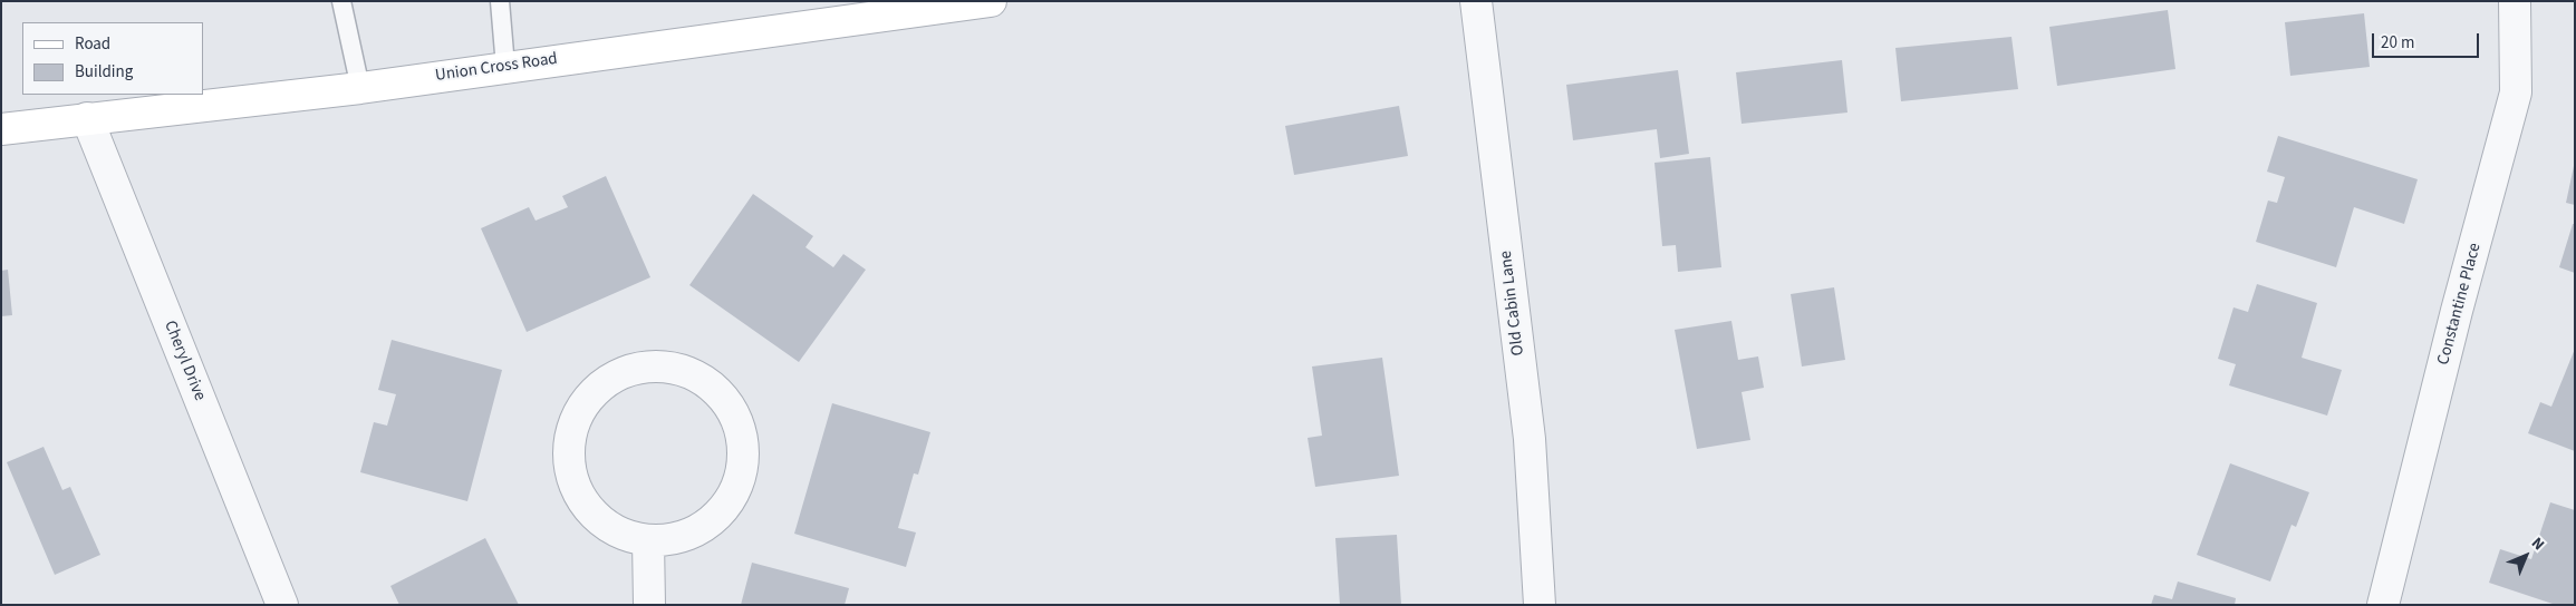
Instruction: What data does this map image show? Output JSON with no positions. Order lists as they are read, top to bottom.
{
  "streets": {
    "main road": ["Union Cross Road"],
    "street": ["Old Cabin Lane", "Constantine Place", "Cheryl Drive"]
  },
  "crossings": [
    ["Union Cross Road", "Cheryl Drive"]
  ],
  "legend": ["Road", "Building"],
  "scale_bar": "20 m",
  "north": "top right"
}
